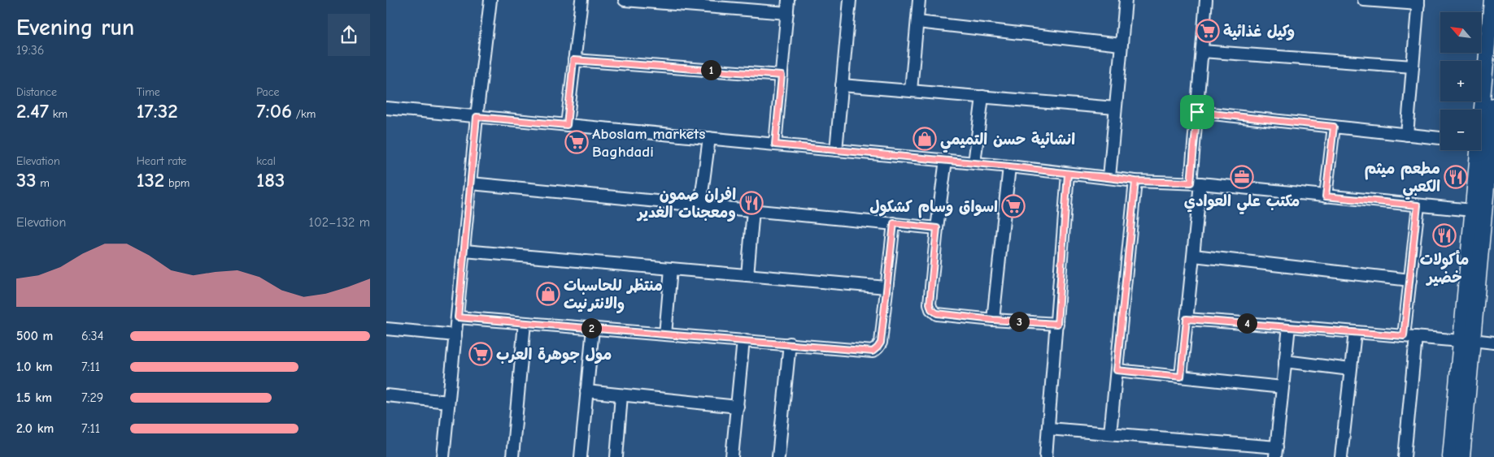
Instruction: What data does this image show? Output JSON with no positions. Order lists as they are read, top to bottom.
{
  "places": {
    "supermarket": [
      "وكيل غذائية",
      "Aboslam markets Baghdadi",
      "اسواق وسام كشكول",
      "مول جوهرة العرب"
    ],
    "shop": ["انشائية حسن التميمي", "منتظر للحاسبات والانترنيت"],
    "office": ["مكتب علي العوادي"],
    "restaurant": ["مطعم ميثم الكعبي", "افران صمون ومعجنات الغدير", "مأكولات خضير"]
  },
  "north": "top left",
  "page": {
    "heading": ["Evening run", "19:36"],
    "map_buttons": ["+", "−"],
    "pins": [
      "1",
      "3",
      "4",
      "2"
    ],
    "stats": [
      ["Distance", "2.47 km"],
      ["Time", "17:32"],
      ["Pace", "7:06 /km"],
      ["Elevation", "33 m"],
      ["Heart rate", "132 bpm"],
      ["kcal", "183"]
    ],
    "chart": ["Elevation", "102–132 m"],
    "list": [
      {
        "name": "500 m",
        "note": "6:34"
      },
      {
        "name": "1.0 km",
        "note": "7:11"
      },
      {
        "name": "1.5 km",
        "note": "7:29"
      },
      {
        "name": "2.0 km",
        "note": "7:11"
      }
    ]
  }
}
